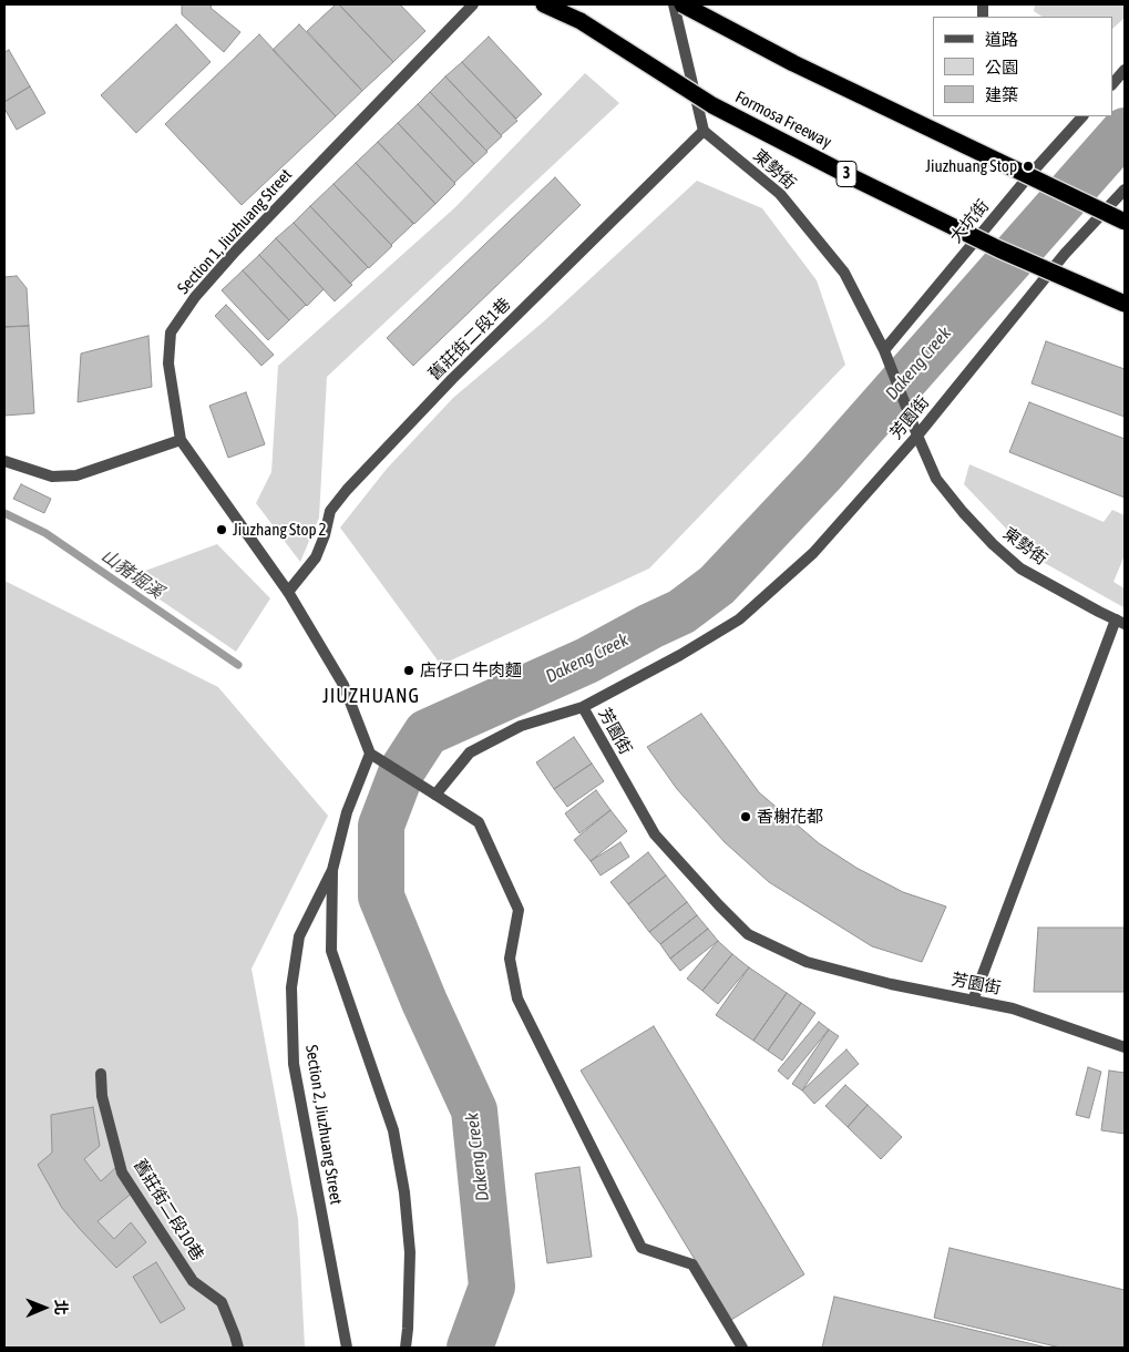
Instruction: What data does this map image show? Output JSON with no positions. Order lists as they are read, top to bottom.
{
  "streets": {
    "highway": ["Formosa Freeway", "3"],
    "street": [
      "東勢街",
      "大坑街",
      "Section 1, Jiuzhuang Street",
      "舊莊街二段1巷",
      "芳園街",
      "Section 2, Jiuzhuang Street",
      "舊莊街二段10巷"
    ]
  },
  "crossings": [
    ["東勢街", "大坑街"],
    ["東勢街", "舊莊街二段1巷"],
    ["東勢街", "芳園街"],
    ["Section 1, Jiuzhuang Street", "舊莊街二段1巷"],
    ["Section 1, Jiuzhuang Street", "Section 2, Jiuzhuang Street"]
  ],
  "districts": ["JIUZHUANG"],
  "water": ["Dakeng Creek", "山豬堀溪"],
  "places": [
    "Jiuzhuang Stop",
    "Jiuzhang Stop 2",
    "店仔口 牛肉麵",
    "香榭花都"
  ],
  "legend": ["道路", "公園", "建築"],
  "north": "right"
}
